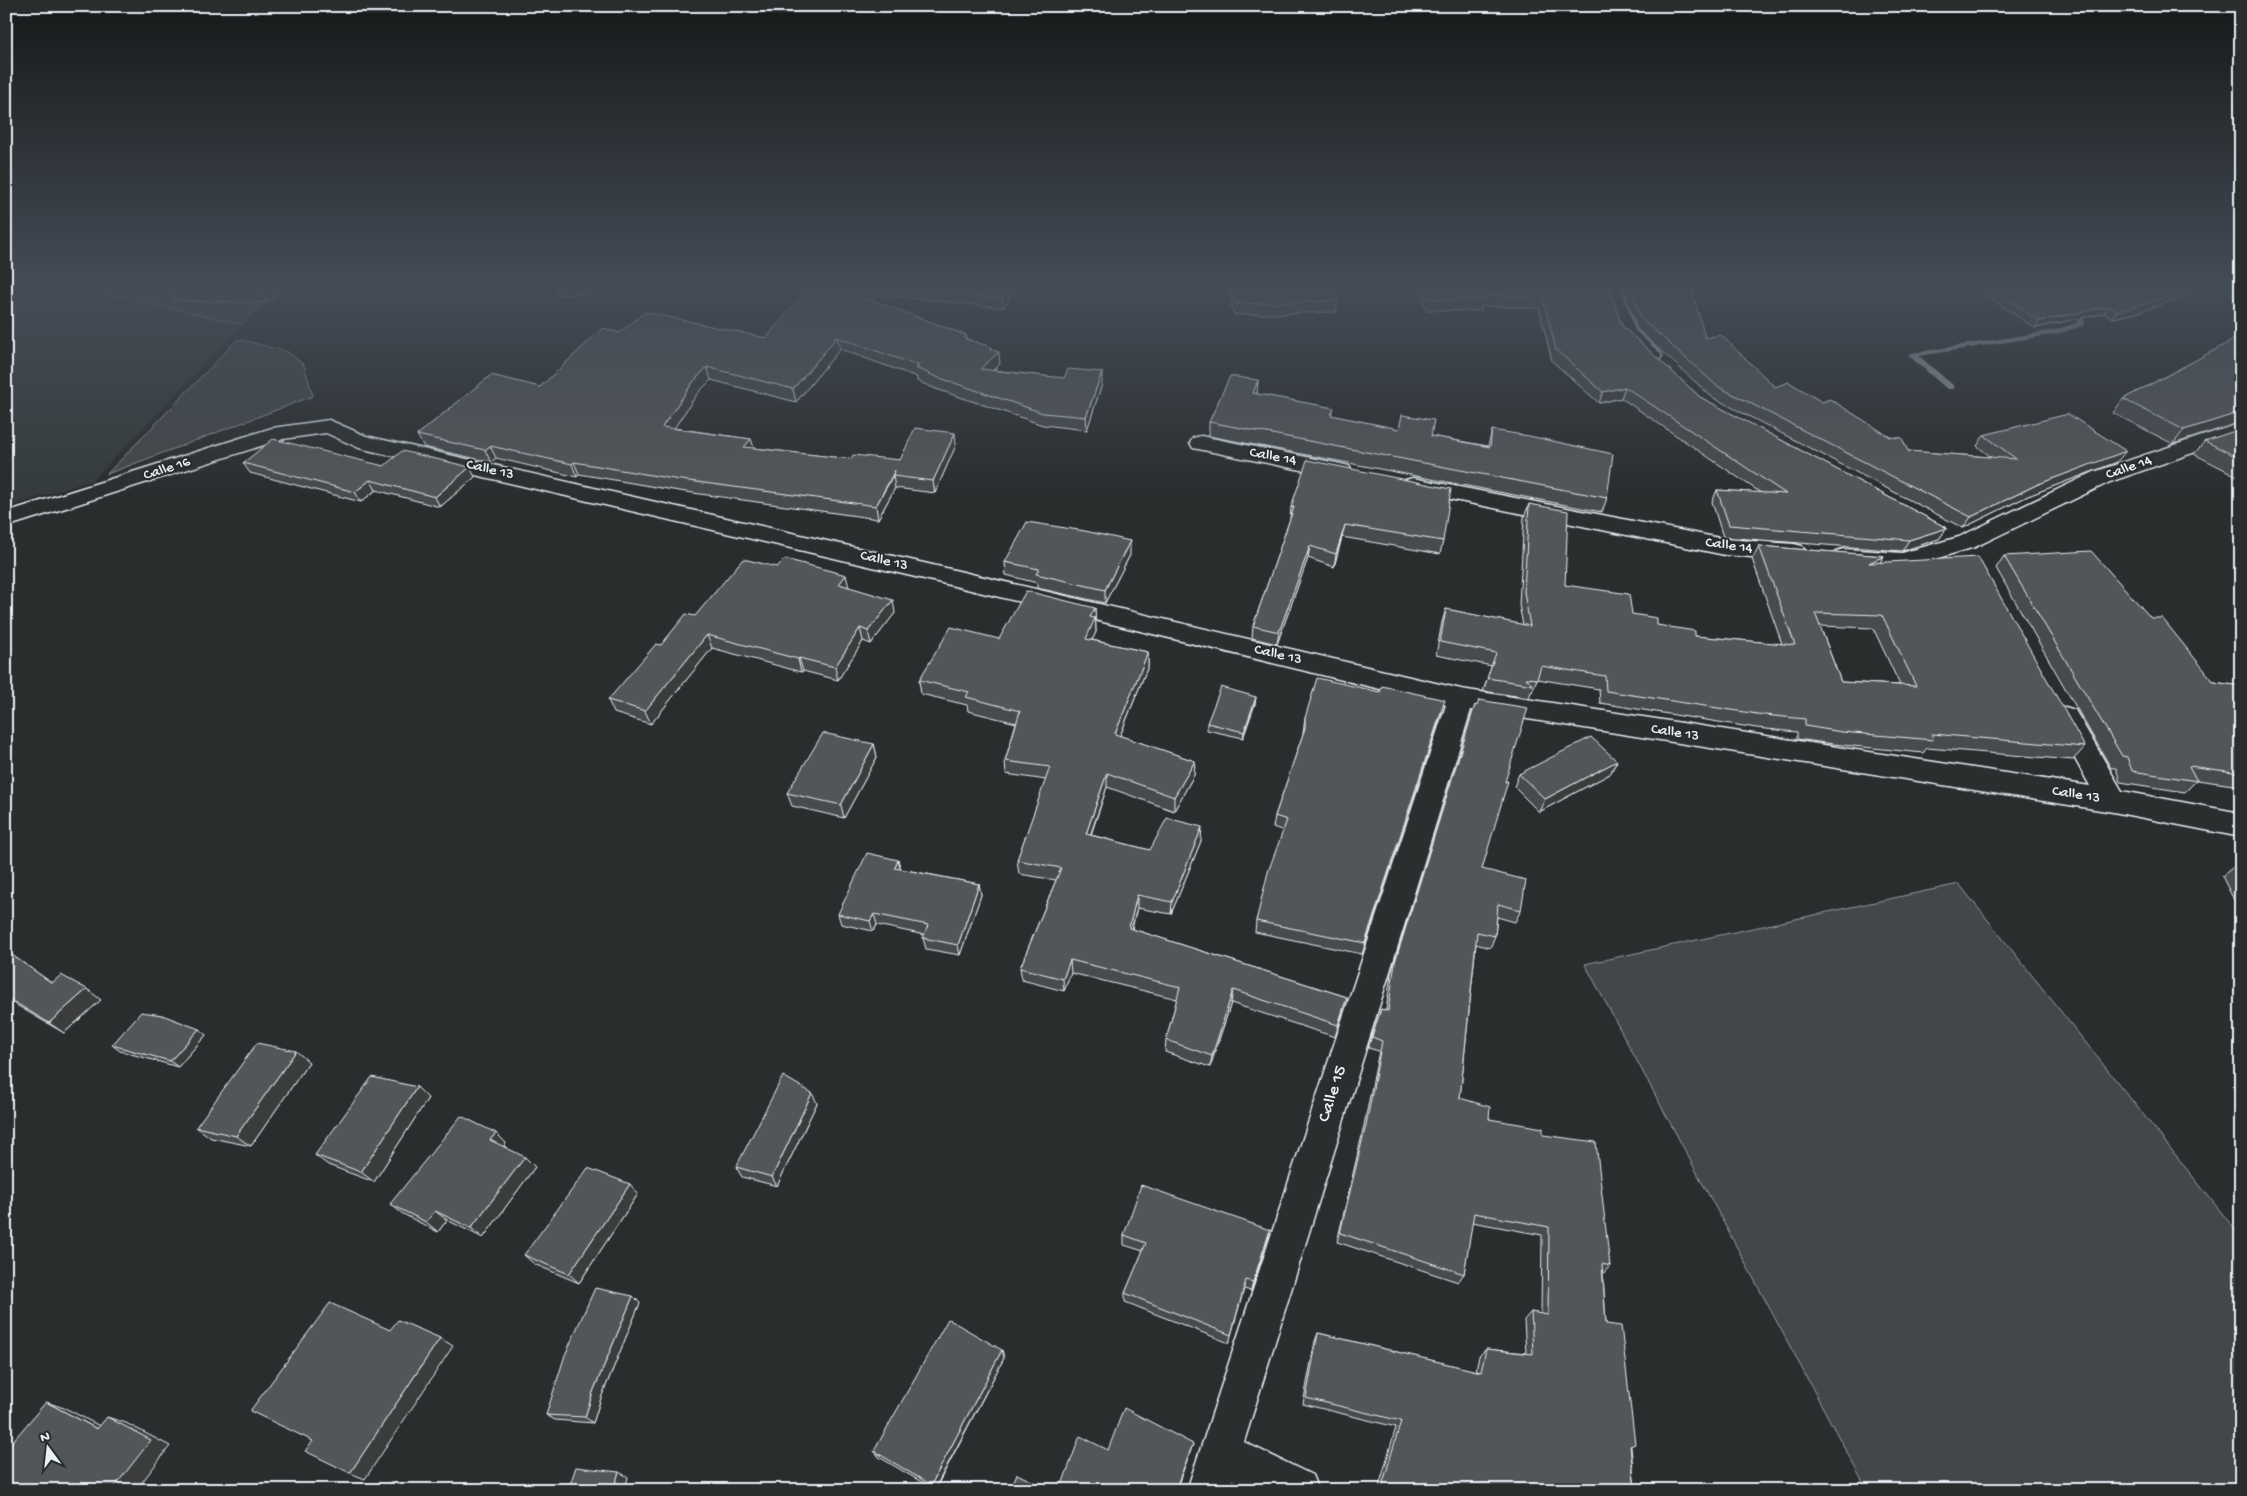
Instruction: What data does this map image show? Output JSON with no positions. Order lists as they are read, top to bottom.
{
  "streets": {
    "street": [
      "Calle 14",
      "Calle 16",
      "Calle 13",
      "Calle 15"
    ]
  },
  "crossings": [
    ["Calle 16", "Calle 13"],
    ["Calle 13", "Calle 15"]
  ],
  "north": "top"
}
